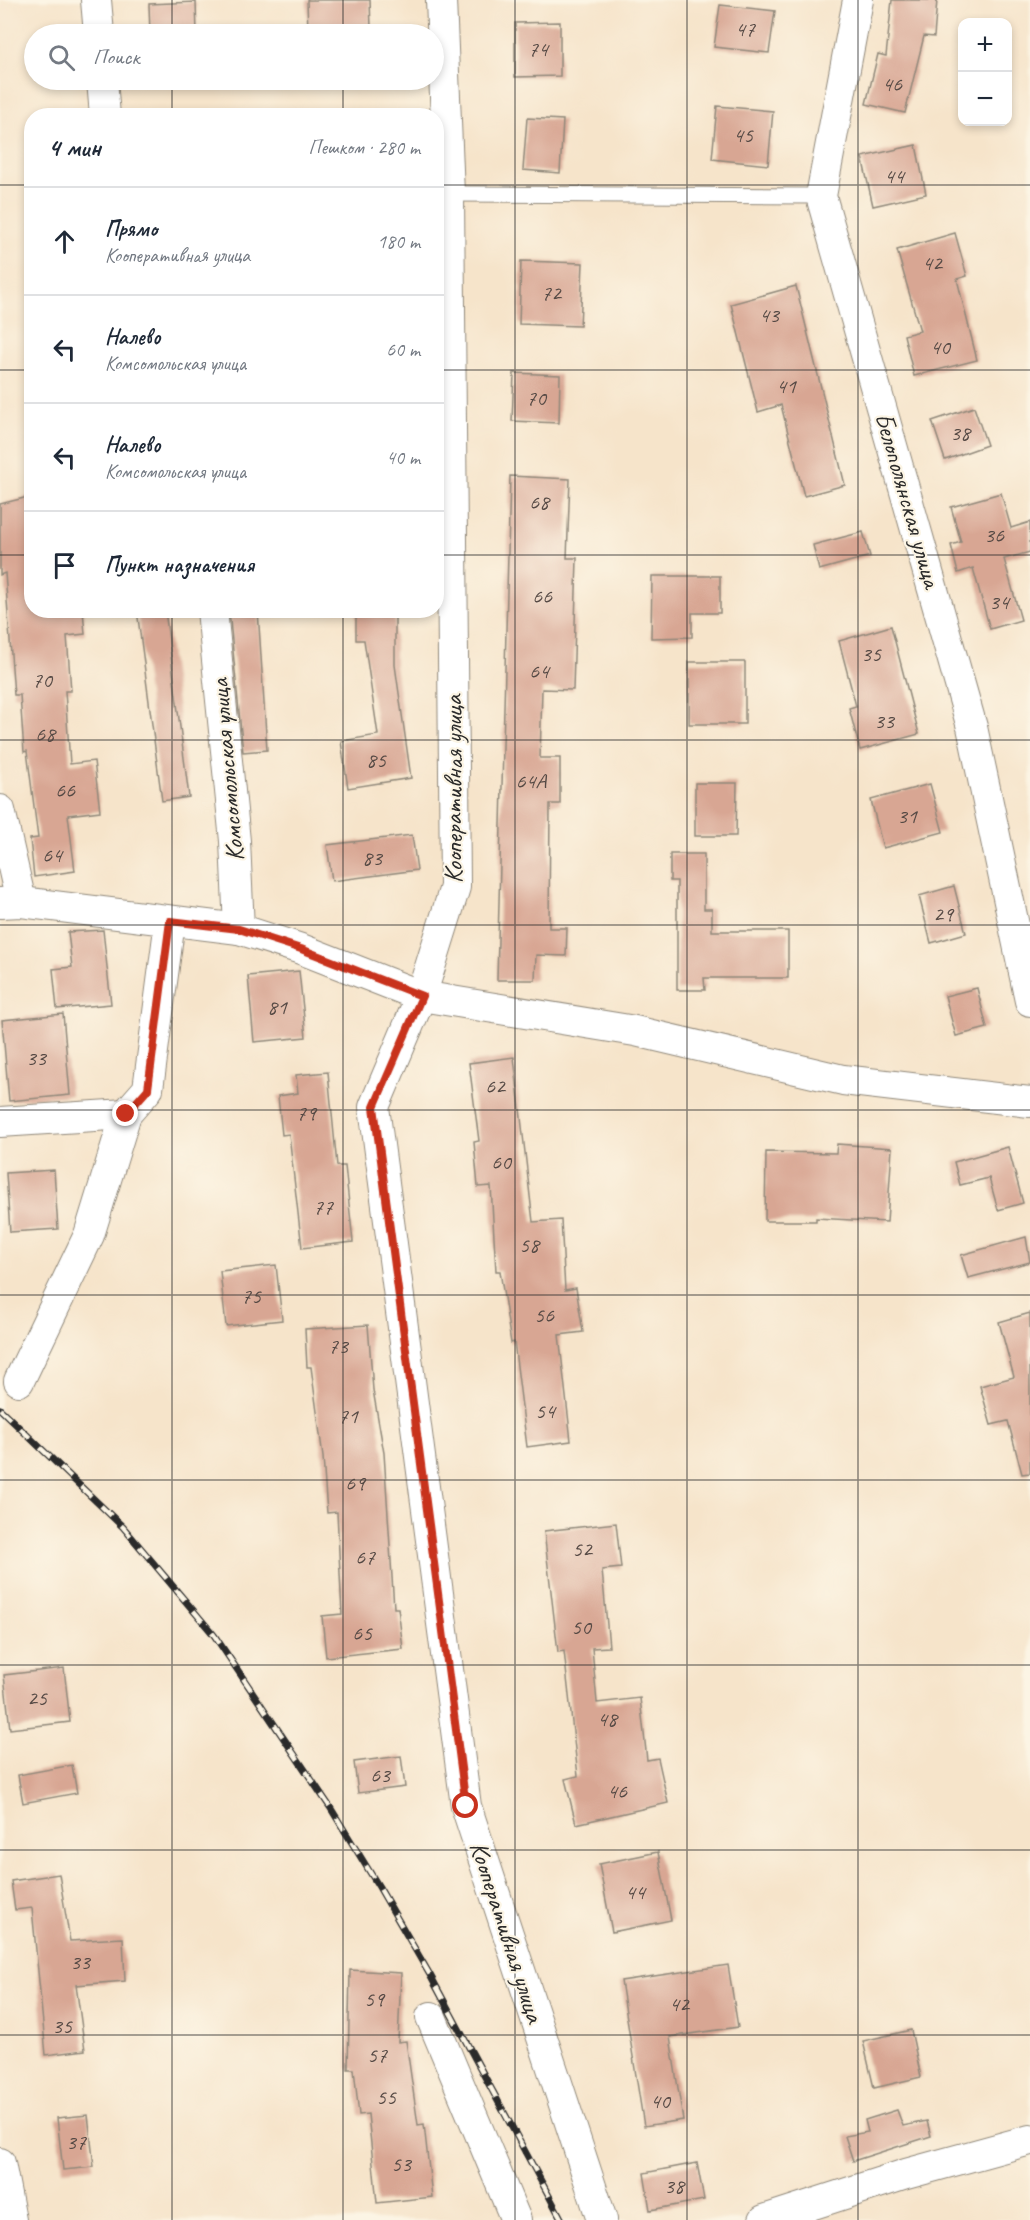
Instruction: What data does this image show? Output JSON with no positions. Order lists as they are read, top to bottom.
{
  "streets": {
    "street": ["Белополянская улица", "Комсомольская улица", "Кооперативная улица"]
  },
  "house_numbers": [
    "47",
    "74",
    "46",
    "45",
    "44",
    "42",
    "72",
    "43",
    "40",
    "41",
    "70",
    "38",
    "68",
    "36",
    "66",
    "34",
    "35",
    "64",
    "70",
    "33",
    "68",
    "85",
    "64А",
    "66",
    "31",
    "64",
    "83",
    "29",
    "81",
    "33",
    "62",
    "79",
    "60",
    "77",
    "58",
    "75",
    "56",
    "73",
    "54",
    "71",
    "69",
    "52",
    "67",
    "50",
    "65",
    "25",
    "48",
    "63",
    "46",
    "44",
    "33",
    "59",
    "42",
    "35",
    "57",
    "55",
    "40",
    "37",
    "53",
    "38"
  ],
  "page": {
    "map_buttons": ["+", "−"],
    "search": "Поиск",
    "heading": ["4 мин", "Пешком · 280 m"],
    "list": [
      ["Прямо", "Кооперативная улица", "180 m"],
      ["Налево", "Комсомольская улица", "60 m"],
      ["Налево", "Комсомольская улица", "40 m"],
      "Пункт назначения"
    ]
  }
}
